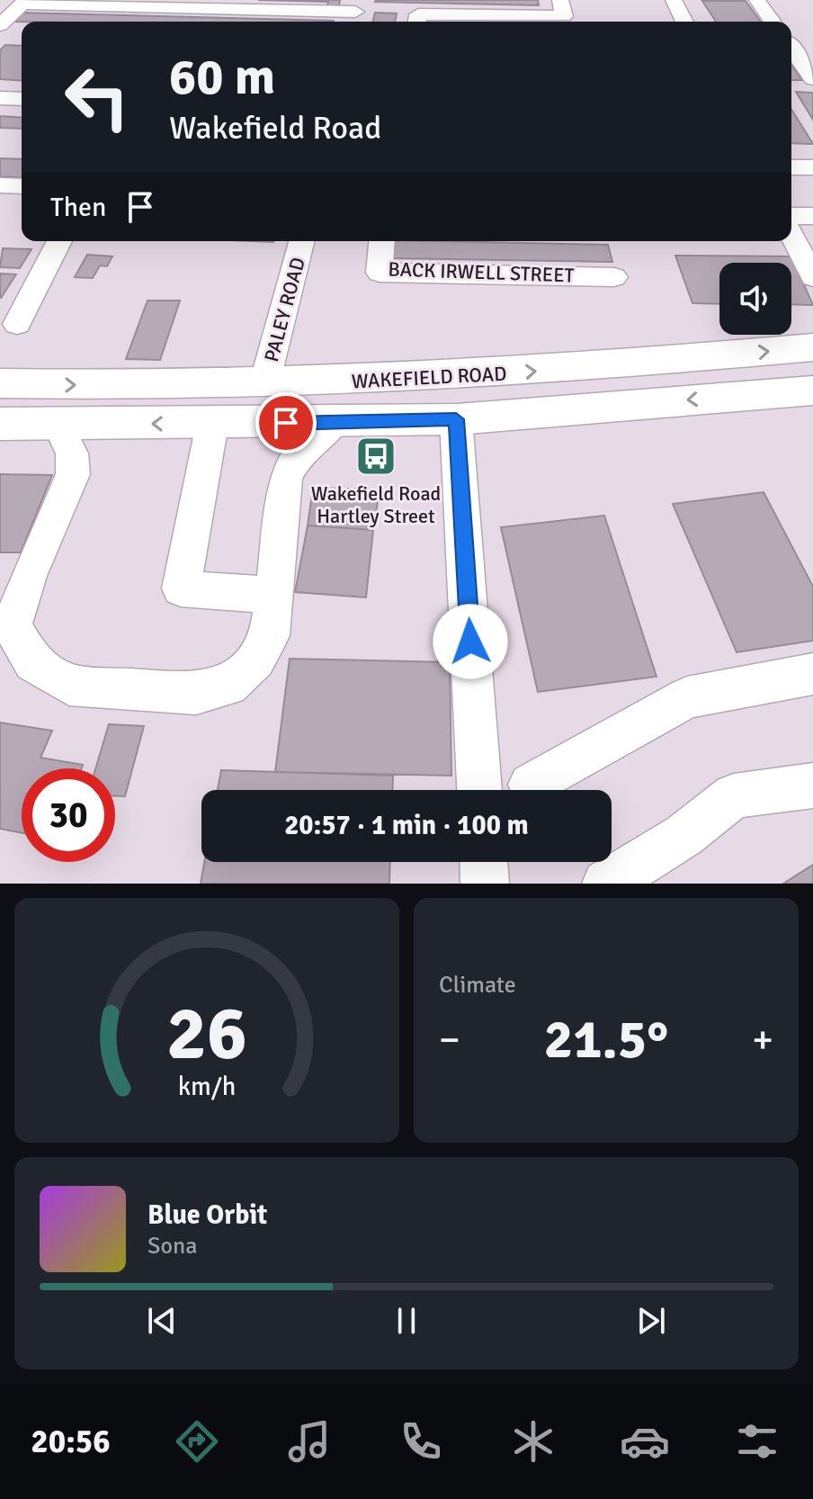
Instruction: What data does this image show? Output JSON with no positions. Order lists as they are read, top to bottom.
{
  "streets": {
    "main road": ["WAKEFIELD ROAD"],
    "street": ["BACK IRWELL STREET", "PALEY ROAD"]
  },
  "crossings": [
    ["PALEY ROAD", "WAKEFIELD ROAD"]
  ],
  "places": {
    "bus stop": ["Wakefield Road Hartley Street"]
  },
  "page": {
    "turn": ["60 m", "Wakefield Road"],
    "then": "Then",
    "limit": "30",
    "trip": "20:57 · 1 min · 100 m",
    "tile": "Climate",
    "heat": ["−", "21.5°", "+"],
    "song": ["Blue Orbit", "Sona"],
    "tabs": "20:56",
    "gauge": ["26", "km/h"]
  }
}
